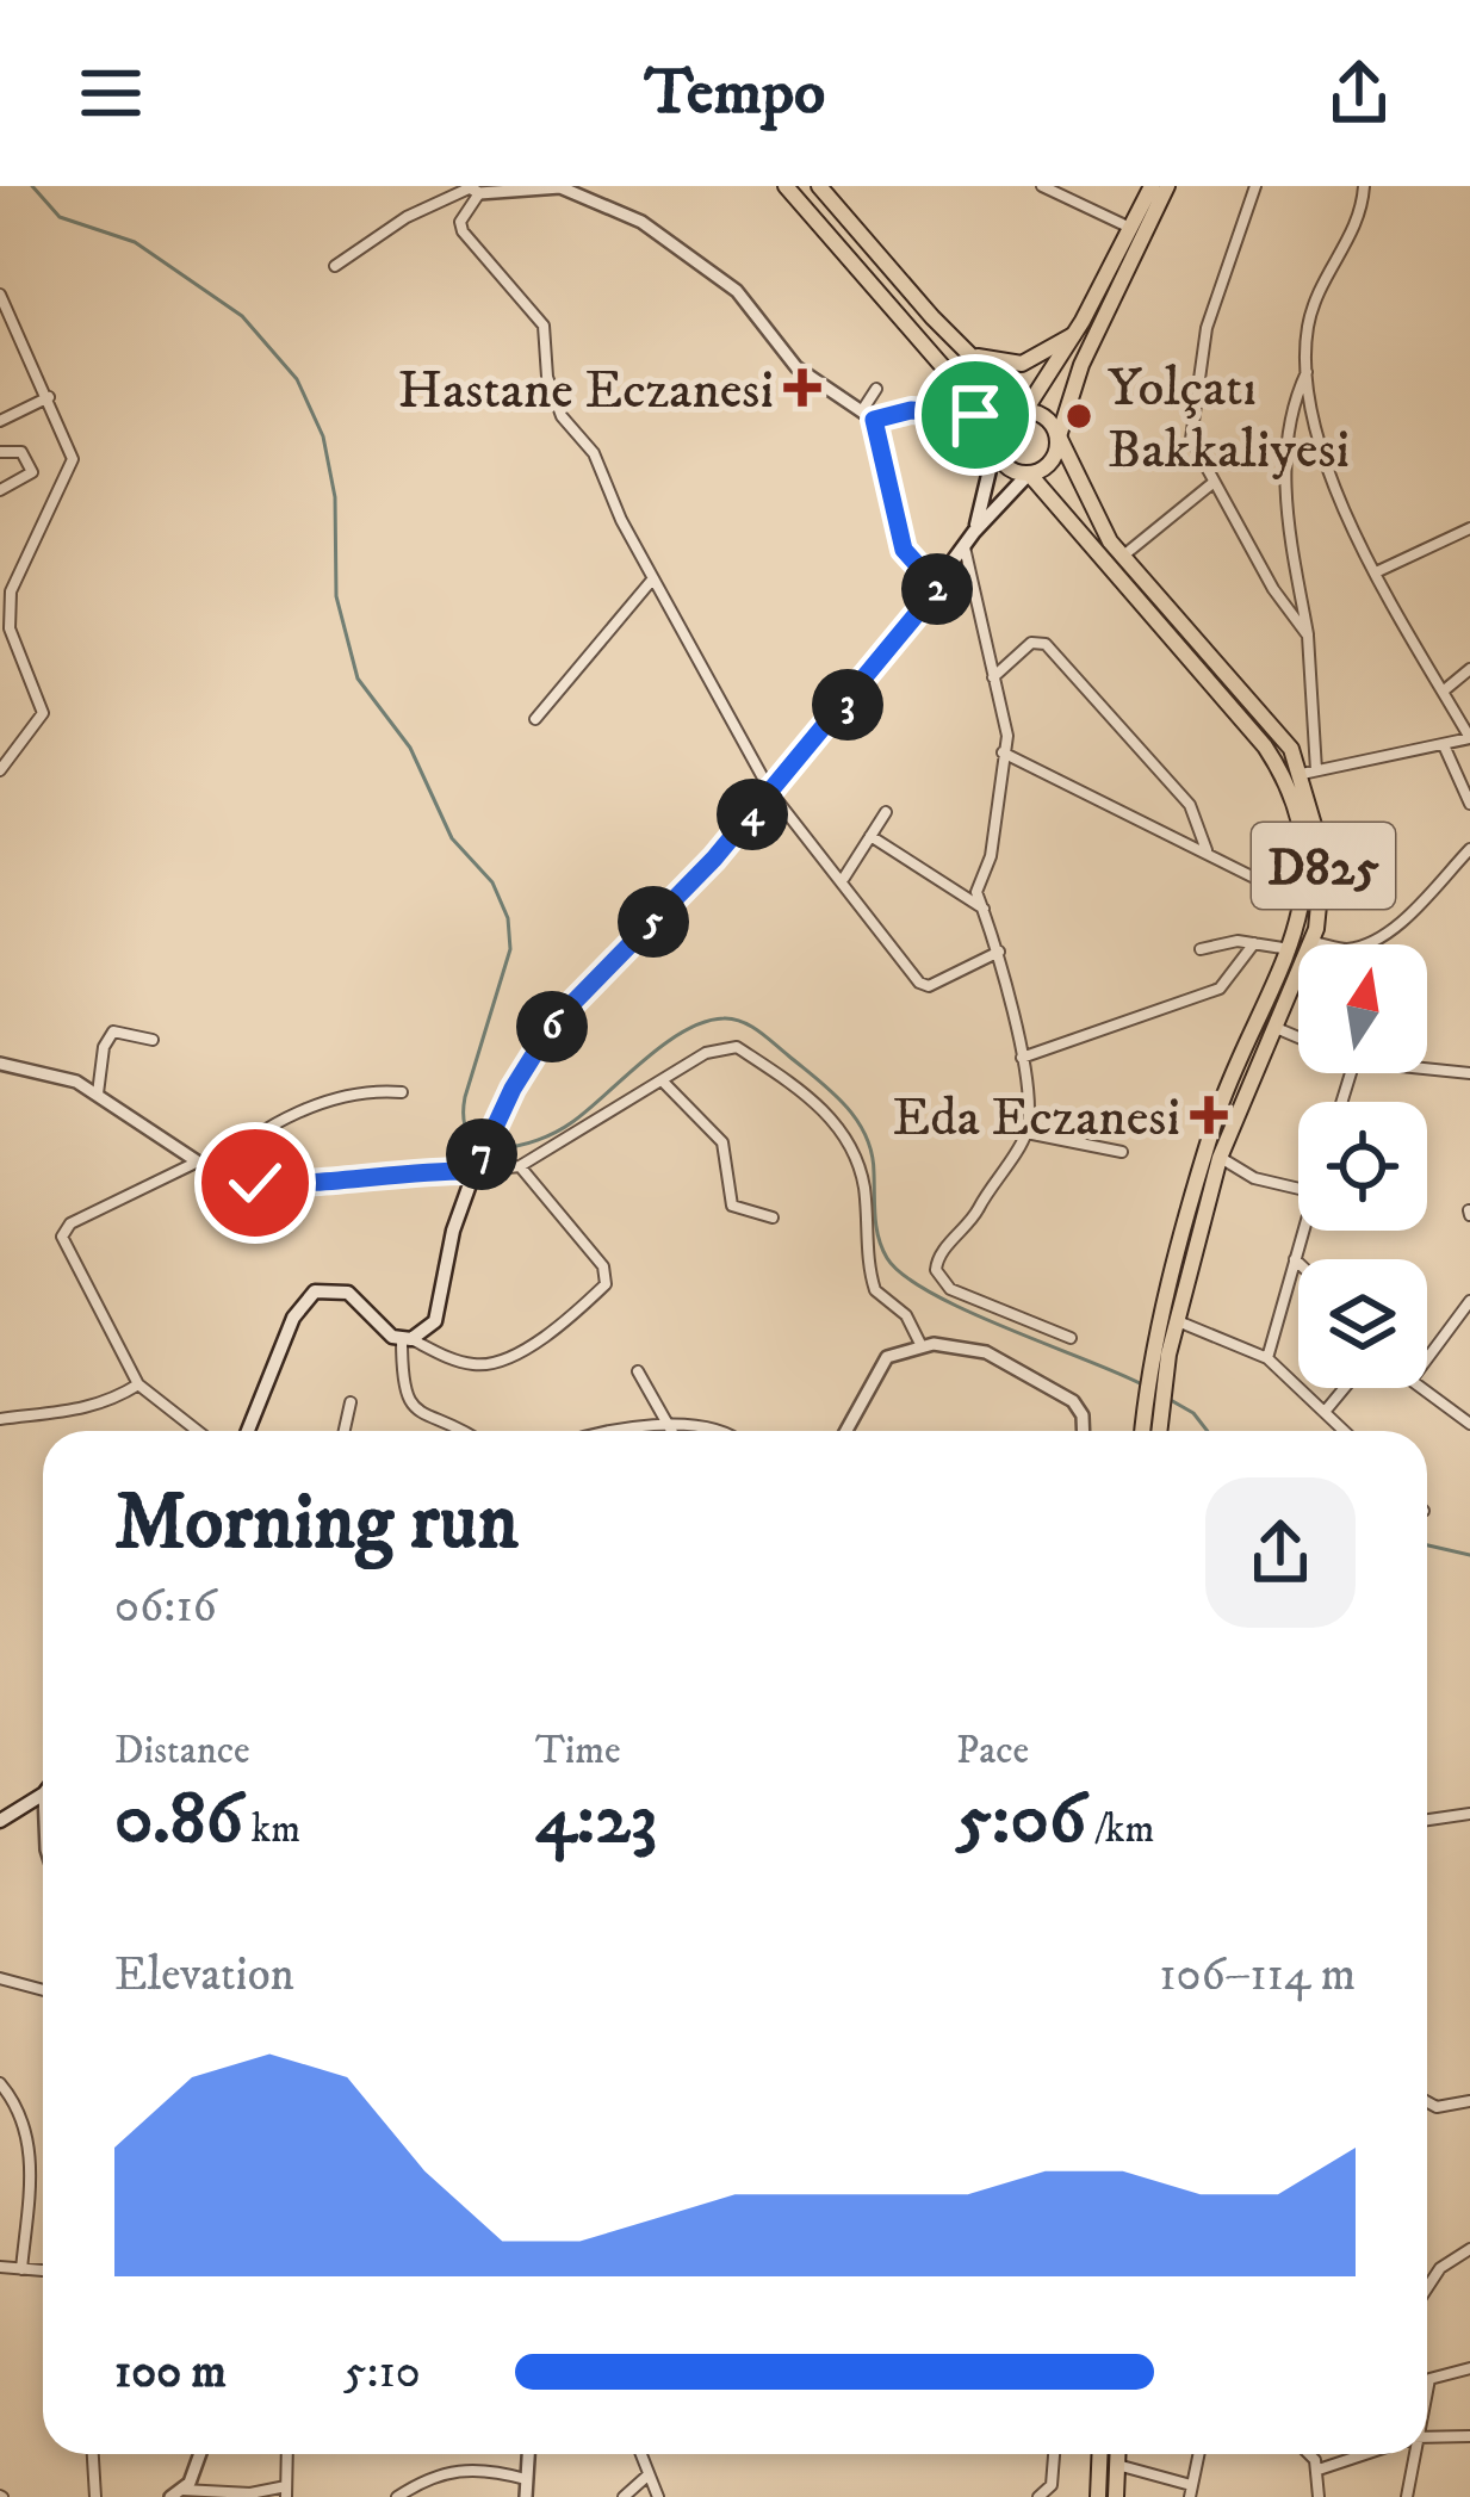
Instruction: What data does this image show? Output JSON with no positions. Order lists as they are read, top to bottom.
{
  "streets": {
    "main road": ["D825"]
  },
  "places": {
    "health": ["Hastane Eczanesi", "Eda Eczanesi"],
    "other": ["Yolçatı Bakkaliyesi"]
  },
  "north": "top",
  "page": {
    "header": "Tempo",
    "pins": [
      "2",
      "3",
      "4",
      "5",
      "6",
      "7"
    ],
    "heading": ["Morning run", "06:16"],
    "stats": [
      ["Distance", "0.86 km"],
      ["Time", "4:23"],
      ["Pace", "5:06 /km"]
    ],
    "chart": ["Elevation", "106–114 m"],
    "list": [
      {
        "name": "100 m",
        "note": "5:10"
      }
    ]
  }
}
